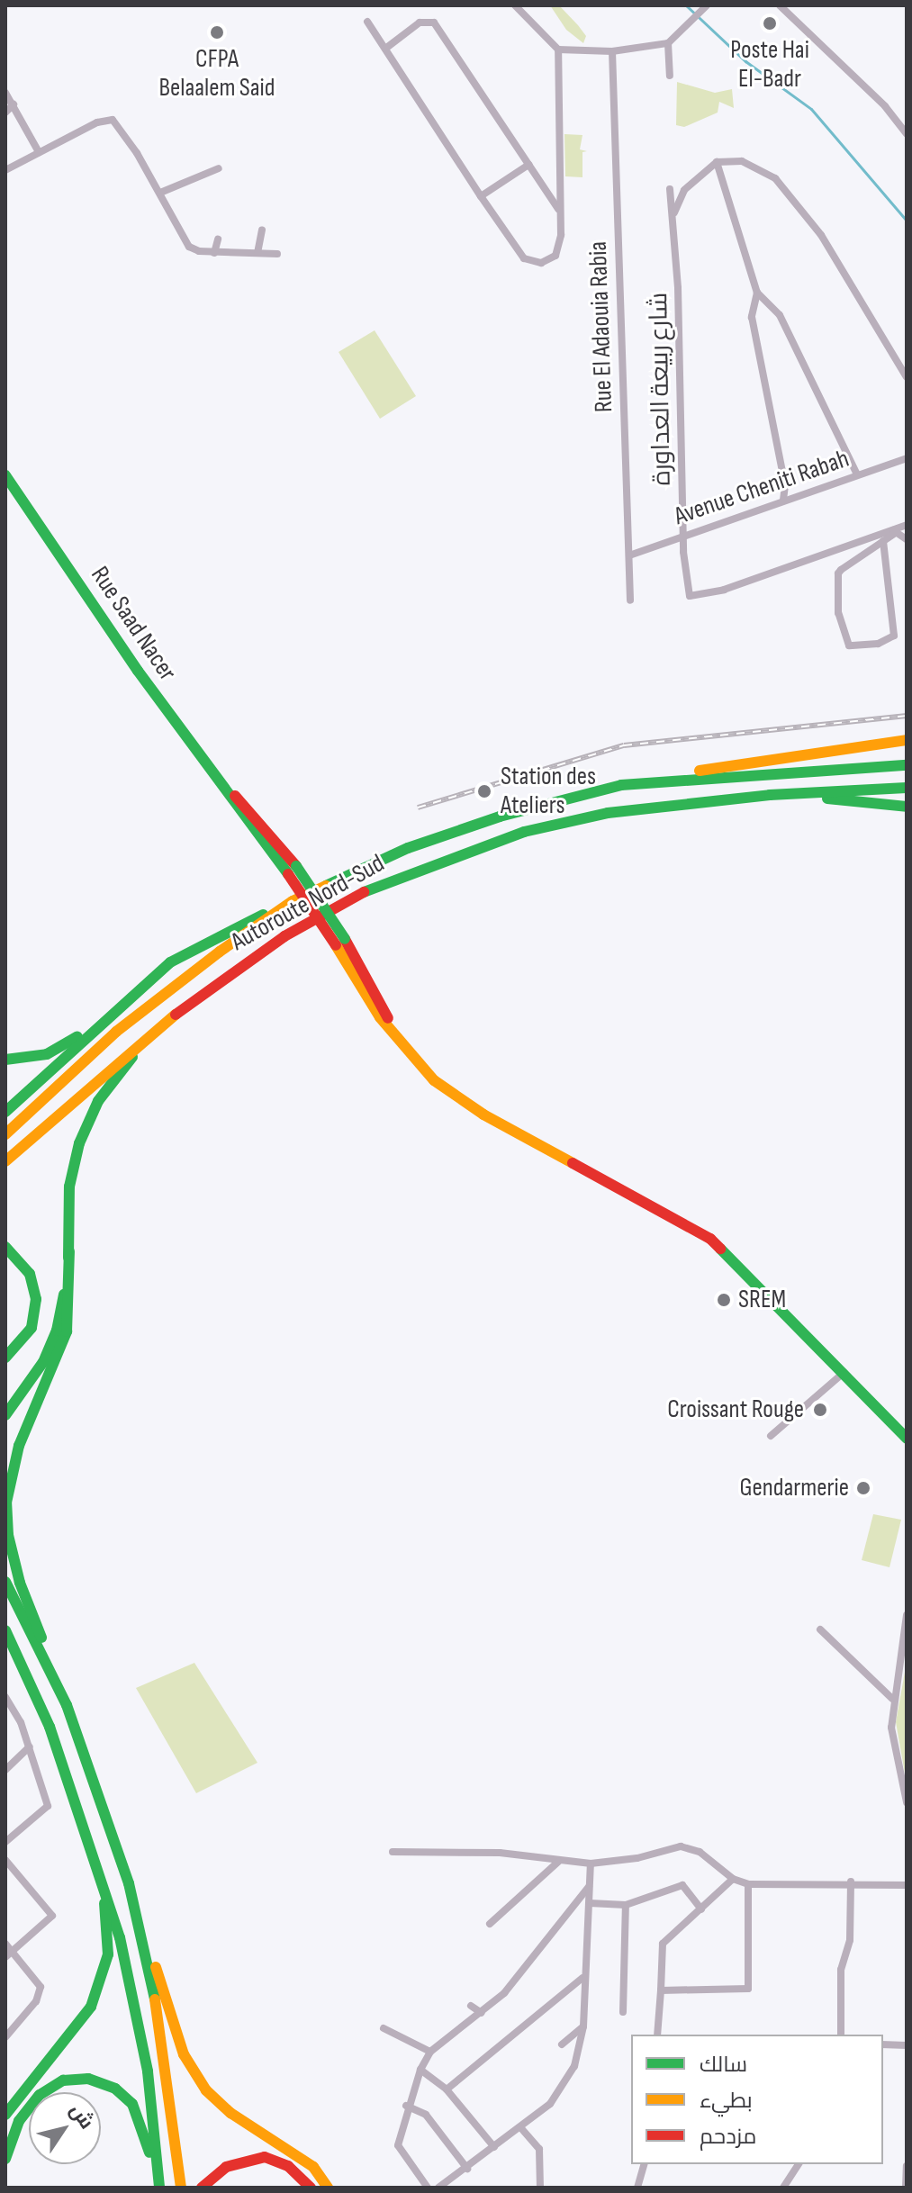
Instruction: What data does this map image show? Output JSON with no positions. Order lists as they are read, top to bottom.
{
  "streets": {
    "main road": ["Rue Saad Nacer", "Autoroute Nord-Sud"],
    "street": ["Rue El Adaouia Rabia", "شارع ربيعة العداورة", "Avenue Cheniti Rabah"]
  },
  "crossings": [
    ["Rue El Adaouia Rabia", "Avenue Cheniti Rabah"],
    ["شارع ربيعة العداورة", "Avenue Cheniti Rabah"]
  ],
  "places": [
    "Poste Hai El-Badr",
    "CFPA Belaalem Said",
    "Station des Ateliers",
    "SREM",
    "Croissant Rouge",
    "Gendarmerie"
  ],
  "legend": ["سالك", "بطيء", "مزدحم"],
  "north": "top right"
}
